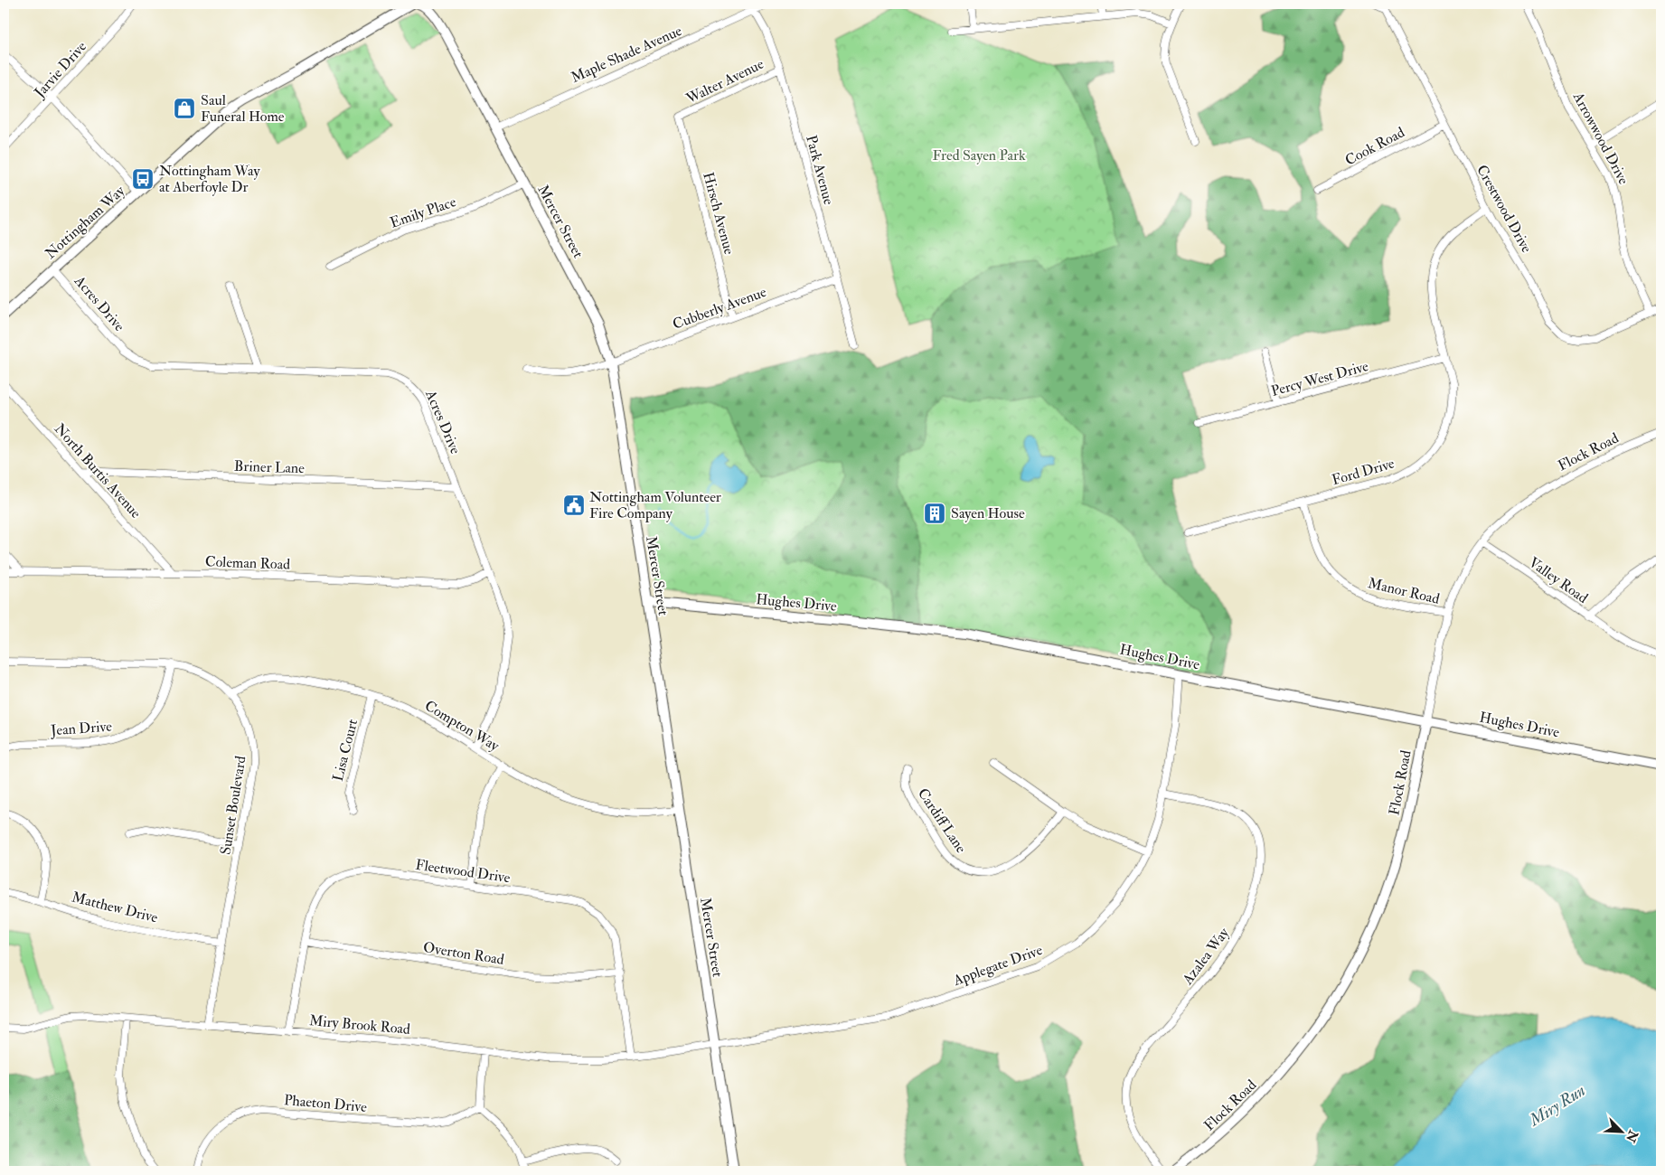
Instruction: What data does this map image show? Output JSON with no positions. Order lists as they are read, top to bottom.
{
  "streets": {
    "street": [
      "Maple Shade Avenue",
      "Jarvie Drive",
      "Walter Avenue",
      "Arrowwood Drive",
      "Cook Road",
      "Park Avenue",
      "Crestwood Drive",
      "Emily Place",
      "Hirsch Avenue",
      "Mercer Street",
      "Nottingham Way",
      "Acres Drive",
      "Cubberly Avenue",
      "Percy West Drive",
      "Flock Road",
      "Briner Lane",
      "North Burtis Avenue",
      "Ford Drive",
      "Coleman Road",
      "Valley Road",
      "Manor Road",
      "Hughes Drive",
      "Compton Way",
      "Jean Drive",
      "Lisa Court",
      "Sunset Boulevard",
      "Cardiff Lane",
      "Fleetwood Drive",
      "Matthew Drive",
      "Overton Road",
      "Azalea Way",
      "Applegate Drive",
      "Miry Brook Road",
      "Phaeton Drive"
    ]
  },
  "crossings": [
    ["Maple Shade Avenue", "Park Avenue"],
    ["Maple Shade Avenue", "Mercer Street"],
    ["Walter Avenue", "Park Avenue"],
    ["Walter Avenue", "Hirsch Avenue"],
    ["Arrowwood Drive", "Crestwood Drive"],
    ["Cook Road", "Crestwood Drive"],
    ["Park Avenue", "Cubberly Avenue"],
    ["Crestwood Drive", "Ford Drive"],
    ["Emily Place", "Mercer Street"],
    ["Hirsch Avenue", "Cubberly Avenue"],
    ["Mercer Street", "Cubberly Avenue"],
    ["Mercer Street", "Hughes Drive"],
    ["Mercer Street", "Compton Way"],
    ["Mercer Street", "Applegate Drive"],
    ["Mercer Street", "Miry Brook Road"],
    ["Nottingham Way", "Acres Drive"],
    ["Acres Drive", "Briner Lane"],
    ["Acres Drive", "Coleman Road"],
    ["Acres Drive", "Compton Way"],
    ["Percy West Drive", "Ford Drive"],
    ["Flock Road", "Valley Road"],
    ["Flock Road", "Manor Road"],
    ["Flock Road", "Hughes Drive"],
    ["Briner Lane", "North Burtis Avenue"],
    ["North Burtis Avenue", "Coleman Road"],
    ["Ford Drive", "Manor Road"],
    ["Hughes Drive", "Applegate Drive"],
    ["Compton Way", "Lisa Court"],
    ["Compton Way", "Sunset Boulevard"],
    ["Jean Drive", "Sunset Boulevard"],
    ["Sunset Boulevard", "Matthew Drive"],
    ["Sunset Boulevard", "Miry Brook Road"],
    ["Fleetwood Drive", "Overton Road"],
    ["Fleetwood Drive", "Miry Brook Road"],
    ["Azalea Way", "Applegate Drive"],
    ["Applegate Drive", "Miry Brook Road"]
  ],
  "water": ["Miry Run"],
  "parks": ["Fred Sayen Park"],
  "places": {
    "shop": ["Saul Funeral Home"],
    "bus stop": ["Nottingham Way at Aberfoyle Dr"],
    "public building": ["Nottingham Volunteer Fire Company"],
    "building": ["Sayen House"]
  },
  "north": "bottom right"
}
